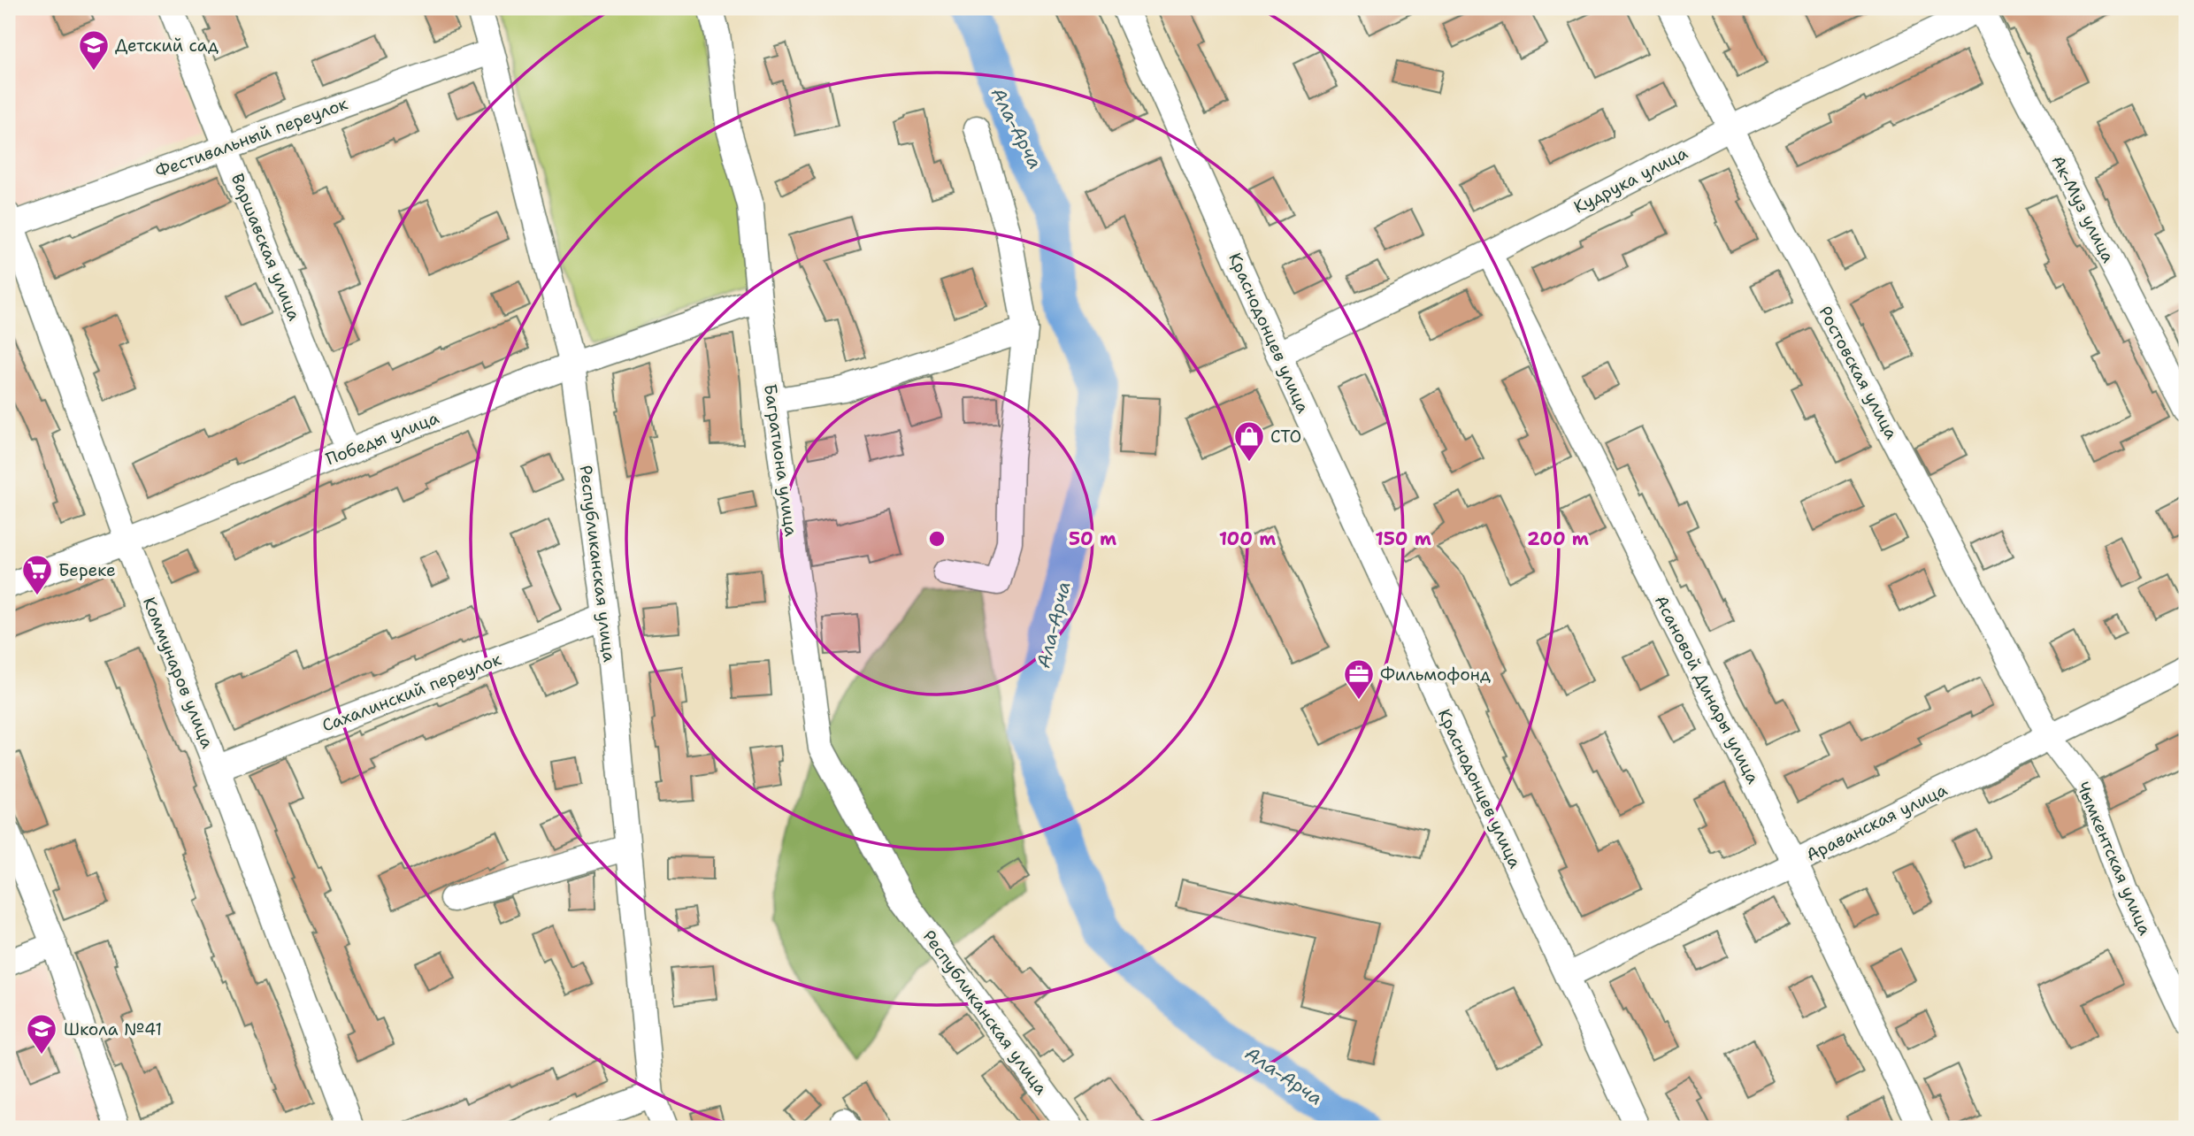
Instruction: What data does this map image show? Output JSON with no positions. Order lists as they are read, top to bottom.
{
  "streets": {
    "street": [
      "Фестивальный переулок",
      "Кудрука улица",
      "Ак-Муз улица",
      "Варшавская улица",
      "Краснодонцев улица",
      "Ростовская улица",
      "Победы улица",
      "Багратиона улица",
      "Республиканская улица",
      "Коммунаров улица",
      "Асановой Динары улица",
      "Сахалинский переулок",
      "Араванская улица",
      "Чымкентская улица"
    ]
  },
  "crossings": [
    ["Фестивальный переулок", "Варшавская улица"],
    ["Фестивальный переулок", "Республиканская улица"],
    ["Фестивальный переулок", "Коммунаров улица"],
    ["Кудрука улица", "Ак-Муз улица"],
    ["Кудрука улица", "Краснодонцев улица"],
    ["Кудрука улица", "Ростовская улица"],
    ["Кудрука улица", "Асановой Динары улица"],
    ["Варшавская улица", "Победы улица"],
    ["Краснодонцев улица", "Араванская улица"],
    ["Ростовская улица", "Араванская улица"],
    ["Ростовская улица", "Чымкентская улица"],
    ["Победы улица", "Багратиона улица"],
    ["Победы улица", "Республиканская улица"],
    ["Победы улица", "Коммунаров улица"],
    ["Багратиона улица", "Республиканская улица"],
    ["Республиканская улица", "Сахалинский переулок"],
    ["Коммунаров улица", "Сахалинский переулок"],
    ["Асановой Динары улица", "Араванская улица"],
    ["Араванская улица", "Чымкентская улица"]
  ],
  "water": ["Ала-Арча"],
  "places": {
    "school or university": ["Детский сад", "Школа №41"],
    "shop": ["СТО"],
    "supermarket": ["Береке"],
    "office": ["Фильмофонд"]
  },
  "rings": [
    "50 m",
    "100 m",
    "150 m",
    "200 m"
  ]
}
